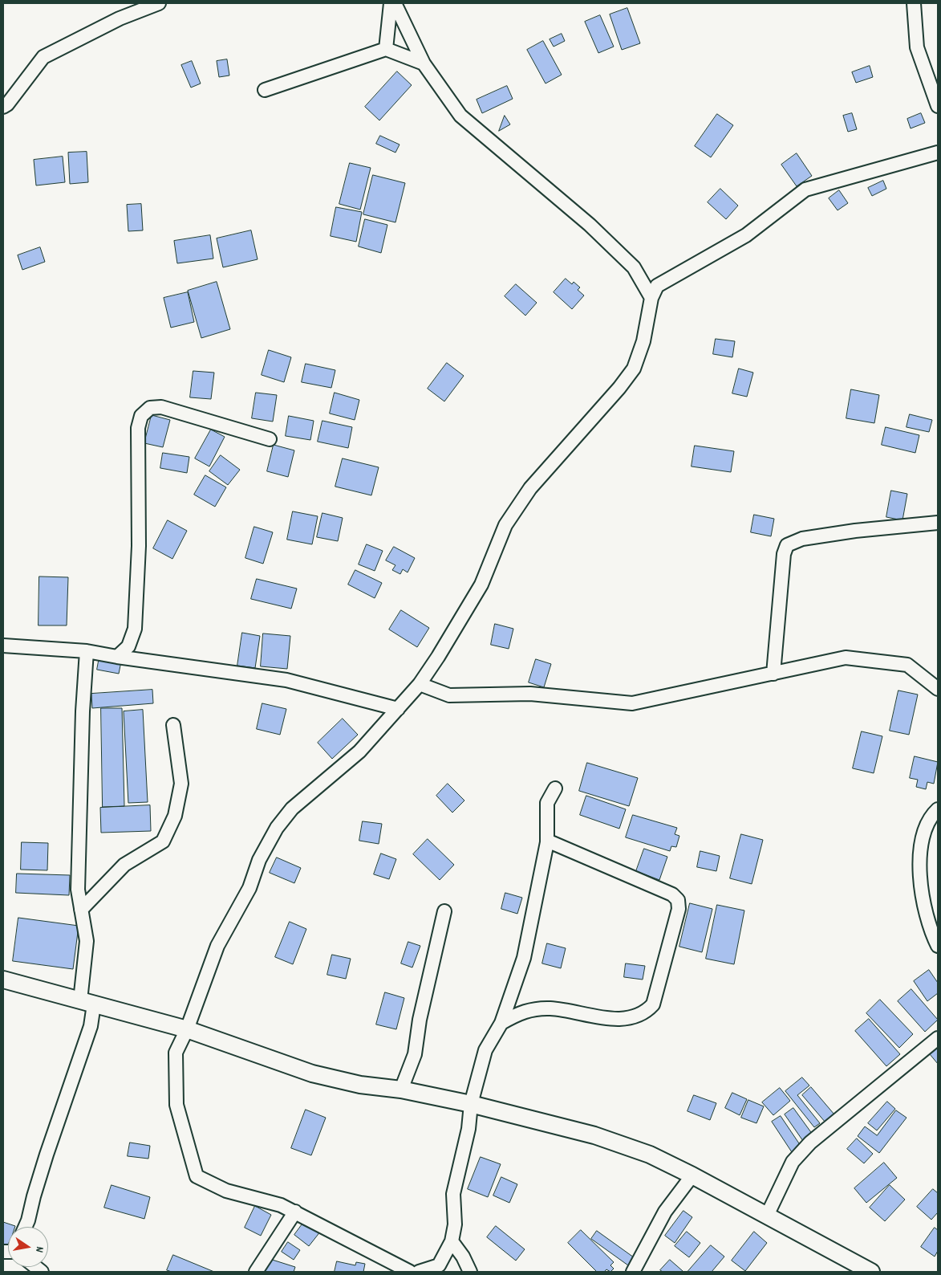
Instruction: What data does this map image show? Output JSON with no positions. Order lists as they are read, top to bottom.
{
  "north": "right"
}
